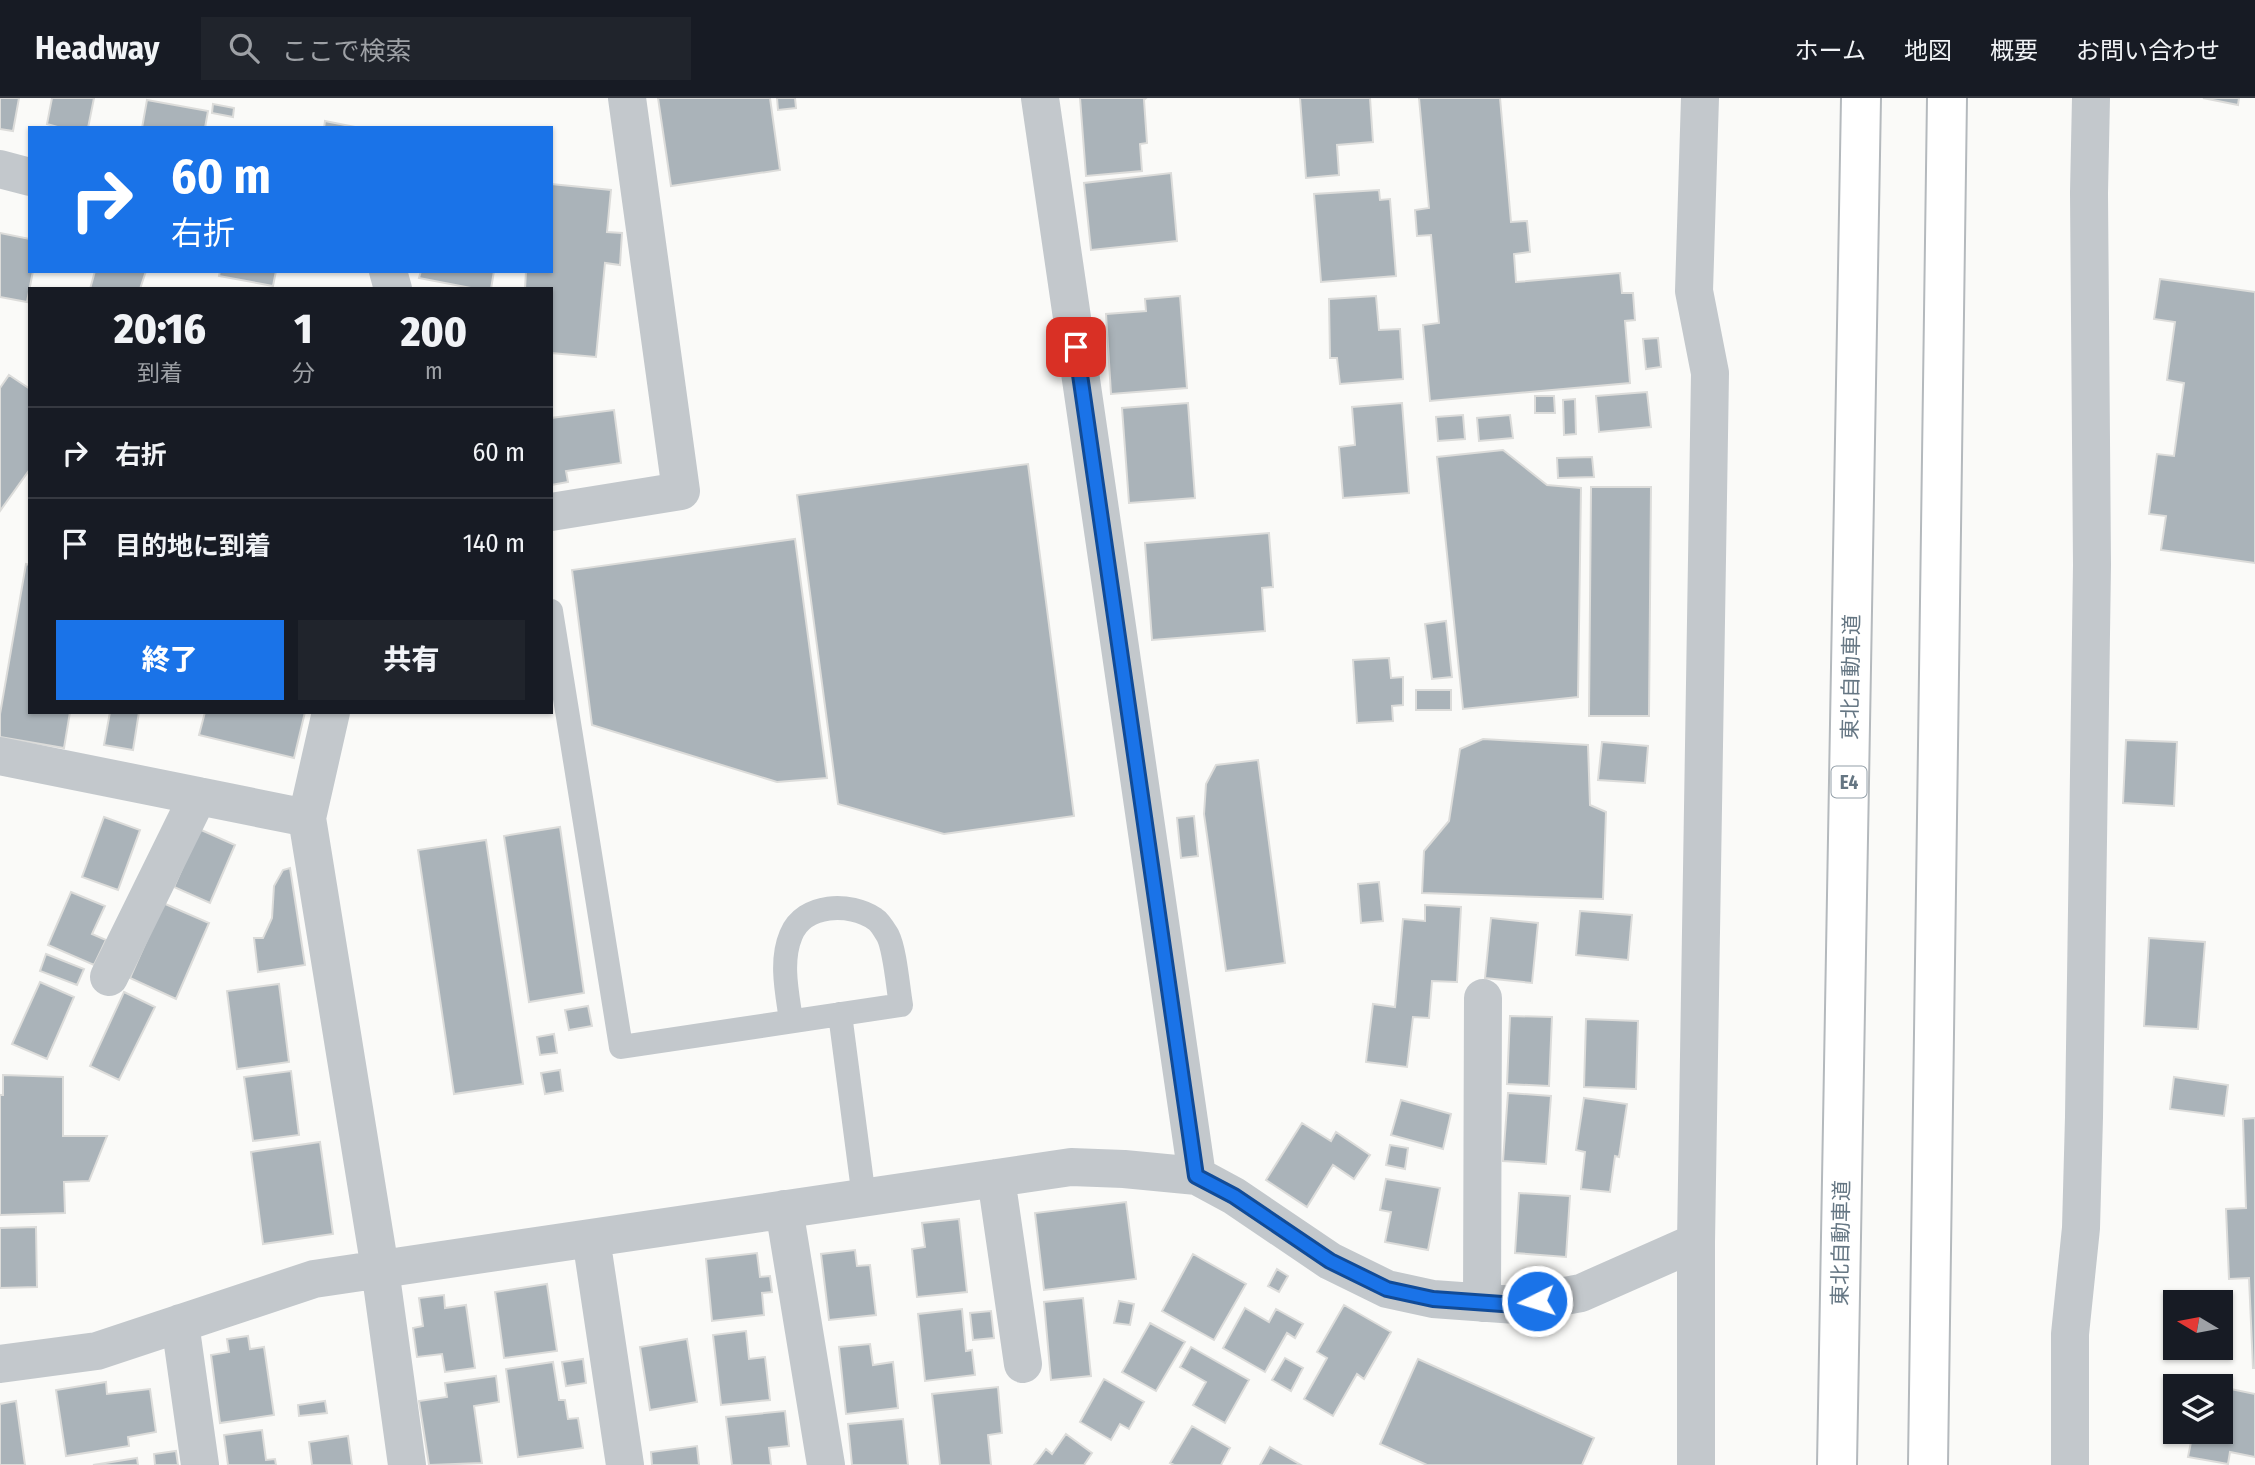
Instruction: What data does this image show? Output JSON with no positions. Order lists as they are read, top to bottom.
{
  "streets": {
    "highway": ["東北自動車道", "E4"]
  },
  "north": "left",
  "page": {
    "header": "Headway",
    "search": "ここで検索",
    "nav": [
      "ホーム",
      "地図",
      "概要",
      "お問い合わせ"
    ],
    "turn": ["60 m", "右折"],
    "eta": [
      "20:16",
      "到着",
      "1",
      "分",
      "200",
      "m"
    ],
    "list": [
      {
        "name": "右折",
        "value": "60 m"
      },
      {
        "name": "目的地に到着",
        "value": "140 m"
      }
    ],
    "buttons": ["終了", "共有"]
  }
}
